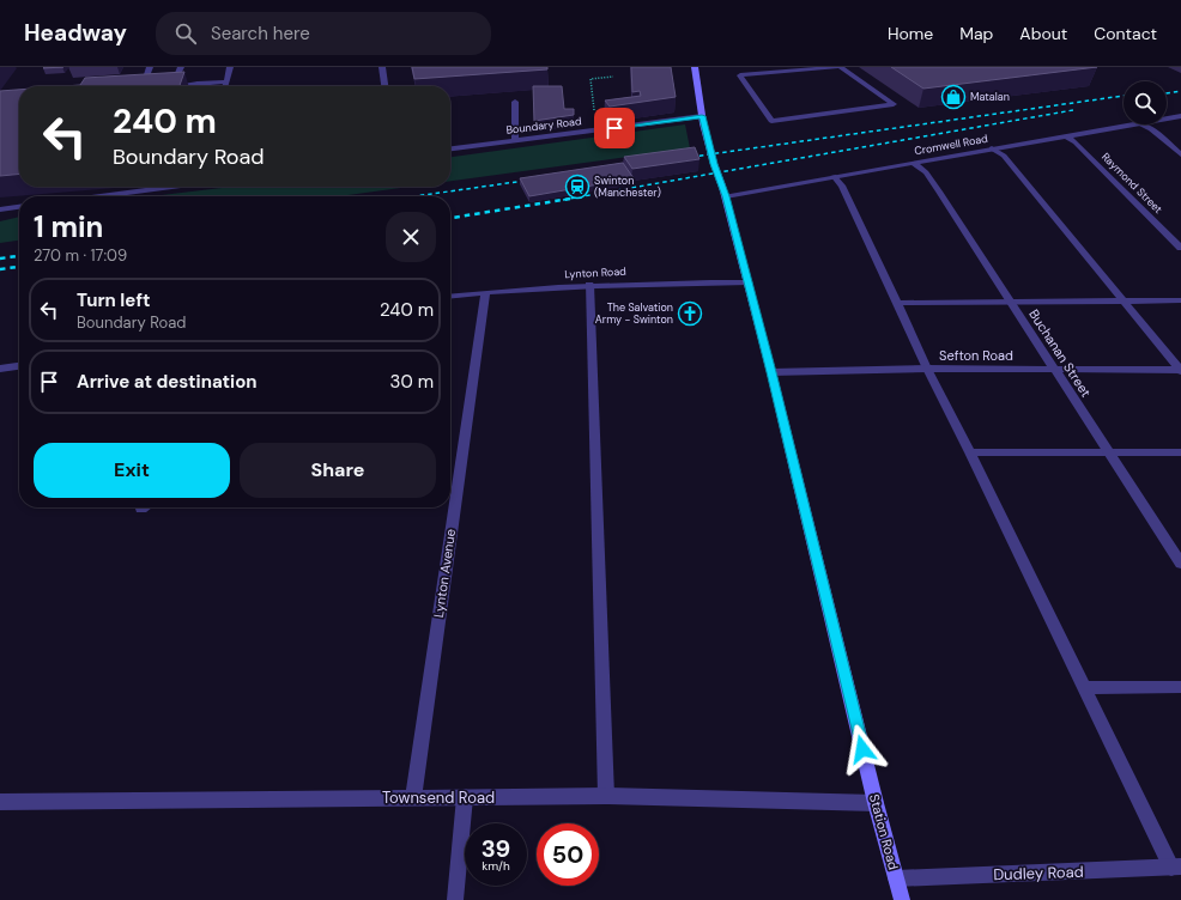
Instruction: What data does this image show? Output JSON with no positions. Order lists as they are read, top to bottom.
{
  "streets": {
    "main road": ["Station Road"],
    "street": [
      "Boundary Road",
      "Cromwell Road",
      "Raymond Street",
      "Lynton Road",
      "Buchanan Street",
      "Sefton Road",
      "Lynton Avenue",
      "Townsend Road",
      "Dudley Road"
    ]
  },
  "crossings": [
    ["Boundary Road", "Station Road"],
    ["Cromwell Road", "Raymond Street"],
    ["Cromwell Road", "Buchanan Street"],
    ["Cromwell Road", "Station Road"],
    ["Lynton Road", "Lynton Avenue"],
    ["Lynton Road", "Station Road"],
    ["Buchanan Street", "Sefton Road"],
    ["Sefton Road", "Station Road"],
    ["Lynton Avenue", "Townsend Road"],
    ["Townsend Road", "Station Road"],
    ["Station Road", "Dudley Road"]
  ],
  "places": {
    "shop": ["Matalan"],
    "station": ["Swinton (Manchester)"],
    "church": ["The Salvation Army - Swinton"]
  },
  "page": {
    "header": "Headway",
    "search": "Search here",
    "nav": [
      "Home",
      "Map",
      "About",
      "Contact"
    ],
    "turn": ["240 m", "Boundary Road"],
    "heading": ["1 min", "270 m · 17:09"],
    "list": [
      {
        "name": "Turn left",
        "note": "Boundary Road",
        "value": "240 m"
      },
      {
        "name": "Arrive at destination",
        "value": "30 m"
      }
    ],
    "buttons": ["Exit", "Share"],
    "speed": "39 km/h",
    "limit": "50"
  }
}
